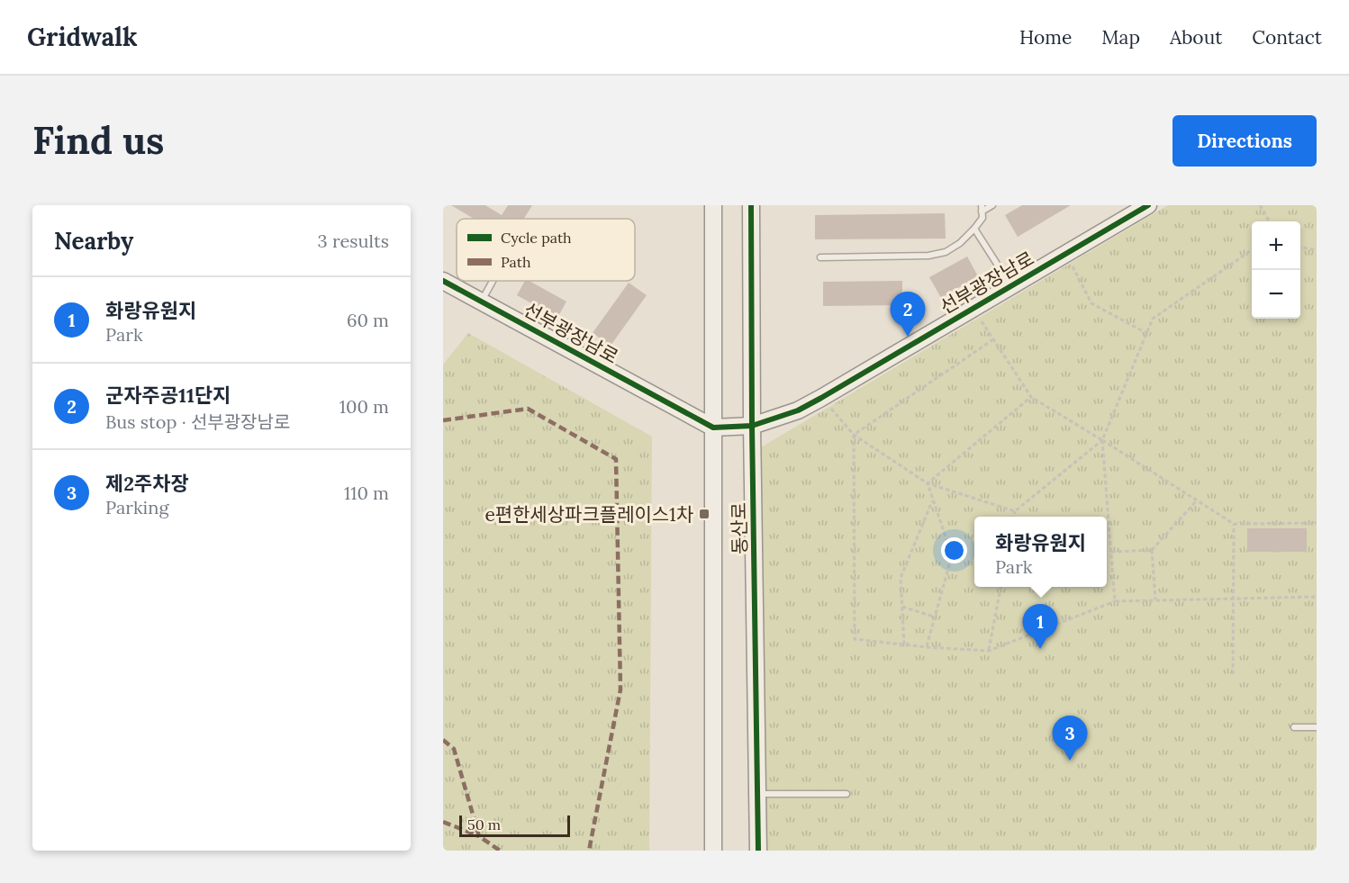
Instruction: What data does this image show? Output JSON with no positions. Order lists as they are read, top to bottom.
{
  "streets": {
    "street": ["선부광장남로", "동산로"]
  },
  "crossings": [
    ["선부광장남로", "동산로"]
  ],
  "places": {
    "transit": ["e편한세상파크플레이스1차"]
  },
  "legend": ["Cycle path", "Path"],
  "scale_bar": "50 m",
  "page": {
    "header": "Gridwalk",
    "nav": [
      "Home",
      "Map",
      "About",
      "Contact"
    ],
    "buttons": "Directions",
    "title": "Find us",
    "heading": ["Nearby", "3 results"],
    "map_buttons": ["+", "−"],
    "list": [
      {
        "mark": "1",
        "name": "화랑유원지",
        "note": "Park",
        "value": "60 m"
      },
      {
        "mark": "2",
        "name": "군자주공11단지",
        "note": "Bus stop · 선부광장남로",
        "value": "100 m"
      },
      {
        "mark": "3",
        "name": "제2주차장",
        "note": "Parking",
        "value": "110 m"
      }
    ],
    "pins": ["2", "1", "3"],
    "popup": ["화랑유원지", "Park"],
    "scale": "50 m"
  }
}
